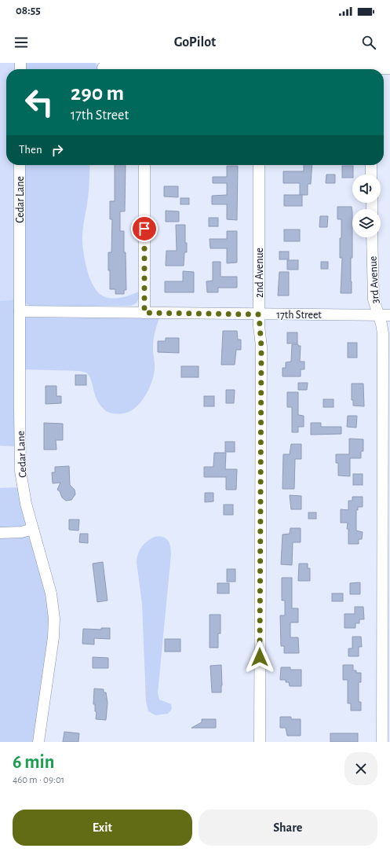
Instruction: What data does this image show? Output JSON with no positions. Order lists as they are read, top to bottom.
{
  "streets": {
    "street": [
      "Cedar Lane",
      "2nd Avenue",
      "3rd Avenue",
      "17th Street"
    ]
  },
  "crossings": [
    ["Cedar Lane", "17th Street"],
    ["2nd Avenue", "17th Street"],
    ["3rd Avenue", "17th Street"]
  ],
  "page": {
    "status": "08:55",
    "header": "GoPilot",
    "turn": ["290 m", "17th Street"],
    "then": "Then",
    "heading": ["6 min", "460 m · 09:01"],
    "buttons": ["Exit", "Share"]
  }
}
